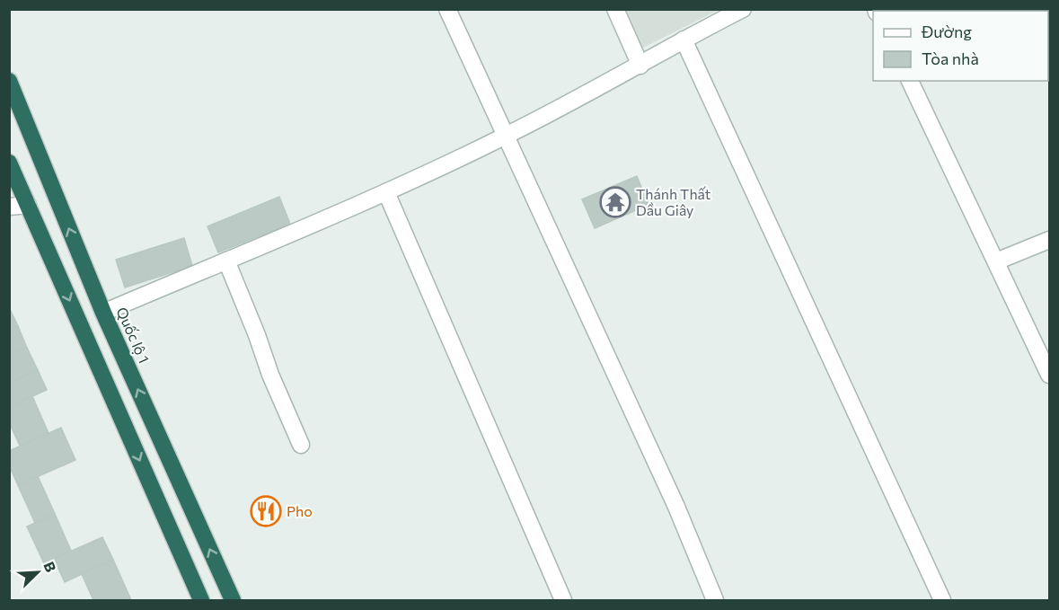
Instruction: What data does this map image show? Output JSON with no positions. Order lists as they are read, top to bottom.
{
  "streets": {
    "highway": ["Quốc lộ 1"]
  },
  "places": {
    "temple": ["Thánh Thất Dầu Giây"],
    "restaurant": ["Pho"]
  },
  "legend": ["Đường", "Tòa nhà"],
  "north": "top right"
}
